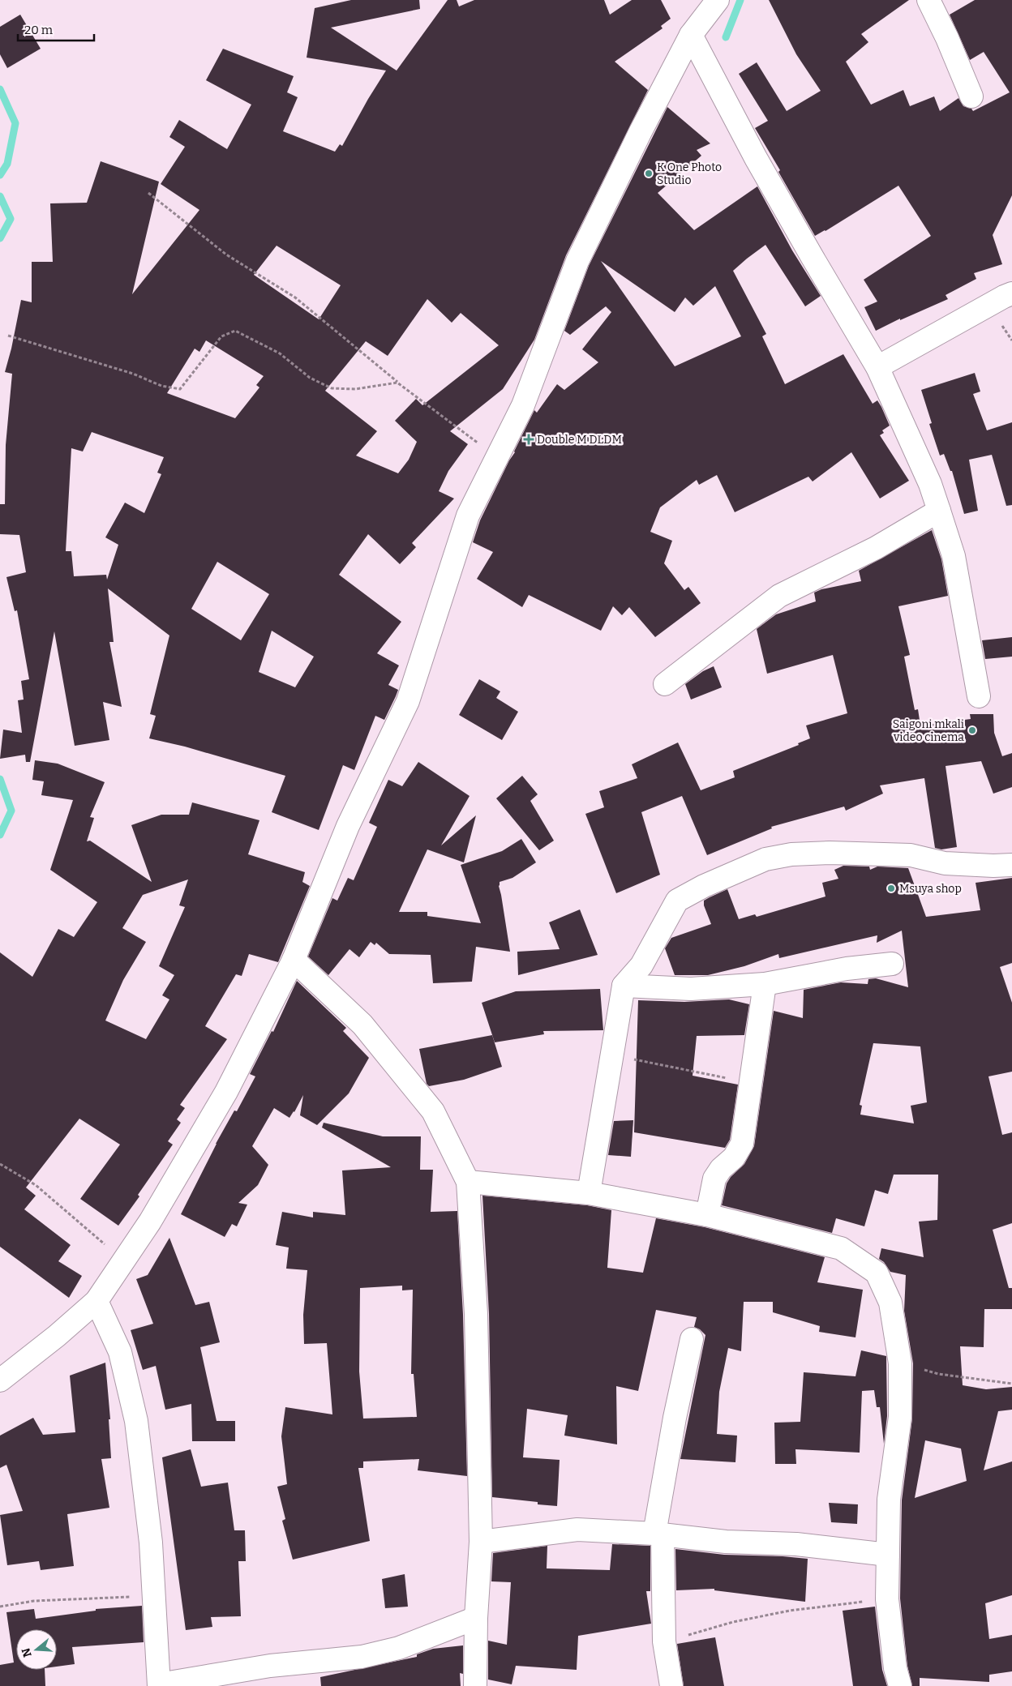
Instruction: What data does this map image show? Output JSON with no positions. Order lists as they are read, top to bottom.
{
  "places": {
    "other": ["K One Photo Studio", "Saigoni mkali video cinema", "Msuya shop"],
    "health": ["Double M DLDM"]
  },
  "scale_bar": "20 m",
  "north": "left"
}
